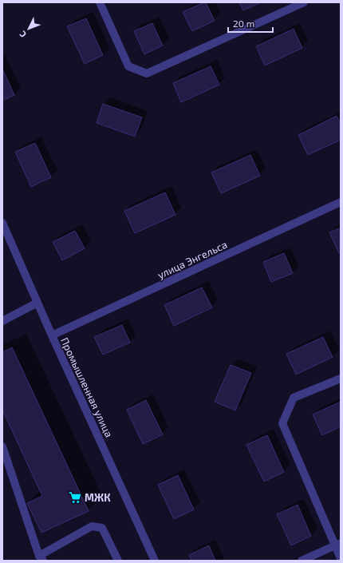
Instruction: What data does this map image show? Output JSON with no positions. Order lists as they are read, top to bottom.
{
  "streets": {
    "street": ["улица Энгельса", "Промышленная улица"]
  },
  "crossings": [
    ["улица Энгельса", "Промышленная улица"]
  ],
  "places": {
    "supermarket": ["МЖК"]
  },
  "scale_bar": "20 m",
  "north": "bottom left"
}
